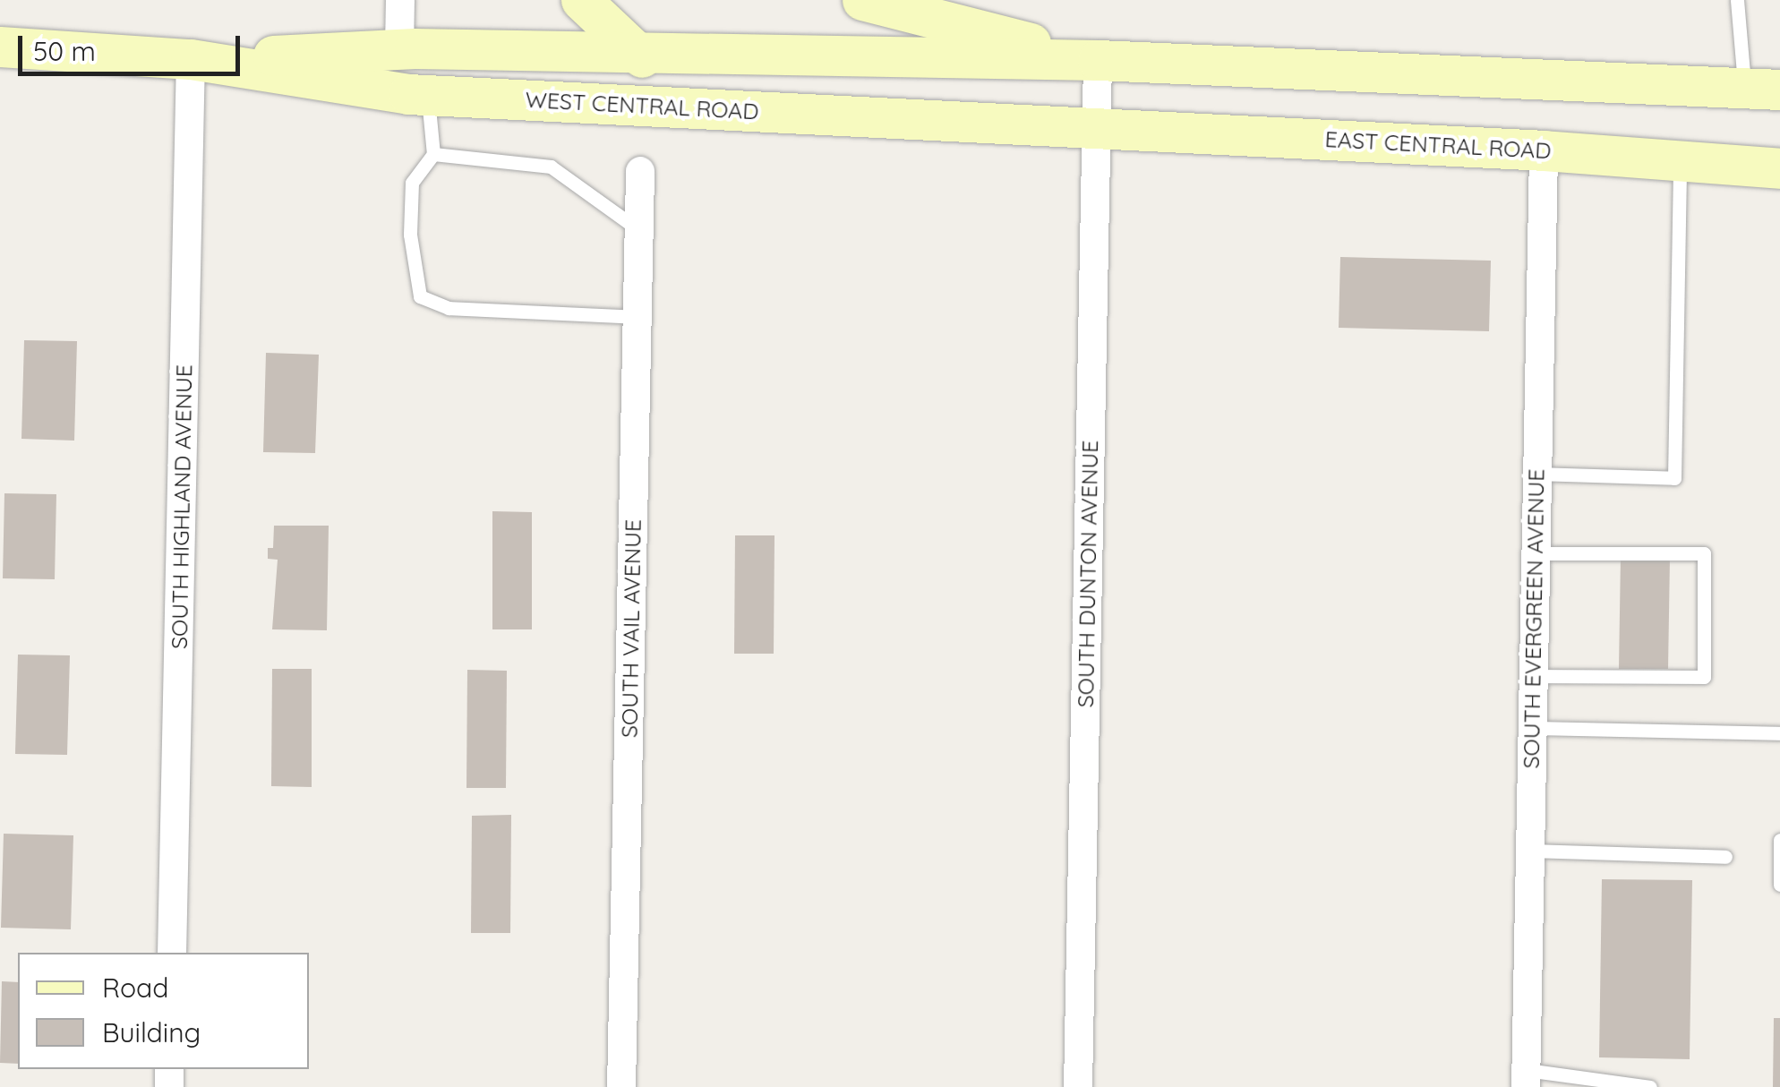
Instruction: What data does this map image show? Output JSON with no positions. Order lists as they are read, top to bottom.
{
  "streets": {
    "main road": ["WEST CENTRAL ROAD", "EAST CENTRAL ROAD"],
    "street": [
      "SOUTH HIGHLAND AVENUE",
      "SOUTH DUNTON AVENUE",
      "SOUTH EVERGREEN AVENUE",
      "SOUTH VAIL AVENUE"
    ]
  },
  "crossings": [
    ["WEST CENTRAL ROAD", "EAST CENTRAL ROAD"],
    ["WEST CENTRAL ROAD", "SOUTH HIGHLAND AVENUE"],
    ["WEST CENTRAL ROAD", "SOUTH DUNTON AVENUE"],
    ["EAST CENTRAL ROAD", "SOUTH DUNTON AVENUE"],
    ["EAST CENTRAL ROAD", "SOUTH EVERGREEN AVENUE"]
  ],
  "legend": ["Road", "Building"],
  "scale_bar": "50 m"
}
